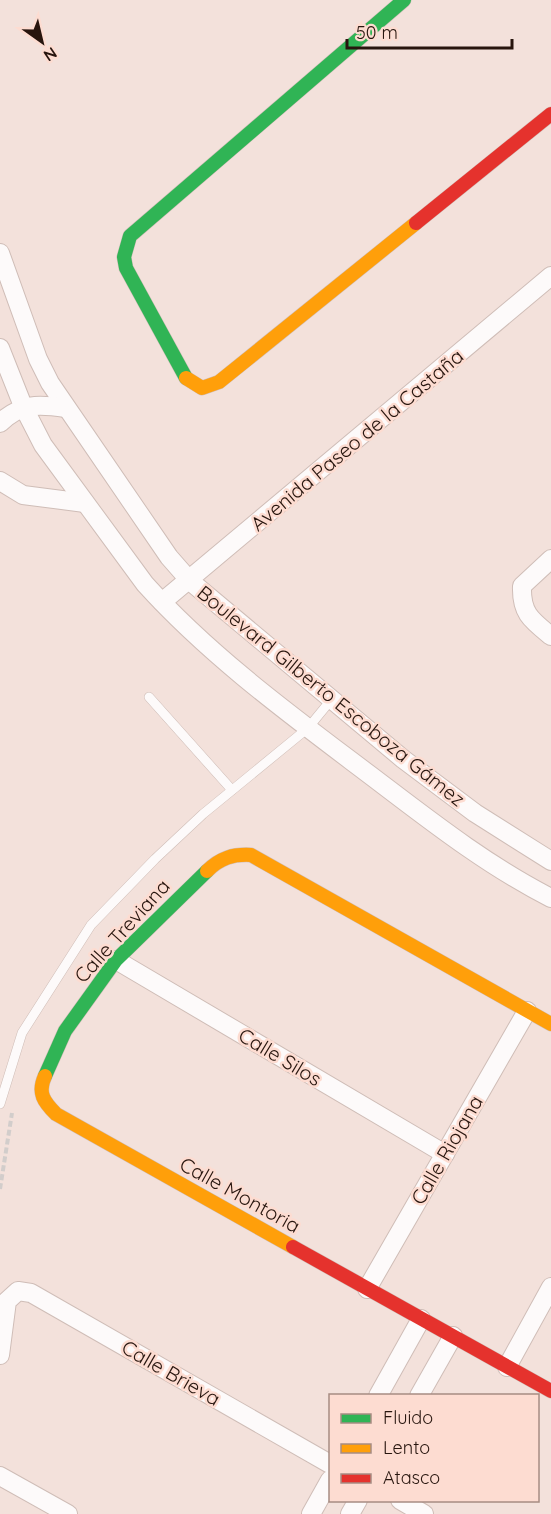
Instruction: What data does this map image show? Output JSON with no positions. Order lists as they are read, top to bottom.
{
  "streets": {
    "street": [
      "Avenida Paseo de la Castaña",
      "Boulevard Gilberto Escoboza Gámez",
      "Calle Treviana",
      "Calle Silos",
      "Calle Riojana",
      "Calle Montoria",
      "Calle Brieva"
    ]
  },
  "crossings": [
    ["Avenida Paseo de la Castaña", "Boulevard Gilberto Escoboza Gámez"],
    ["Calle Treviana", "Calle Silos"],
    ["Calle Treviana", "Calle Riojana"],
    ["Calle Treviana", "Calle Montoria"],
    ["Calle Silos", "Calle Riojana"],
    ["Calle Riojana", "Calle Montoria"]
  ],
  "legend": ["Fluido", "Lento", "Atasco"],
  "scale_bar": "50 m",
  "north": "bottom right"
}
